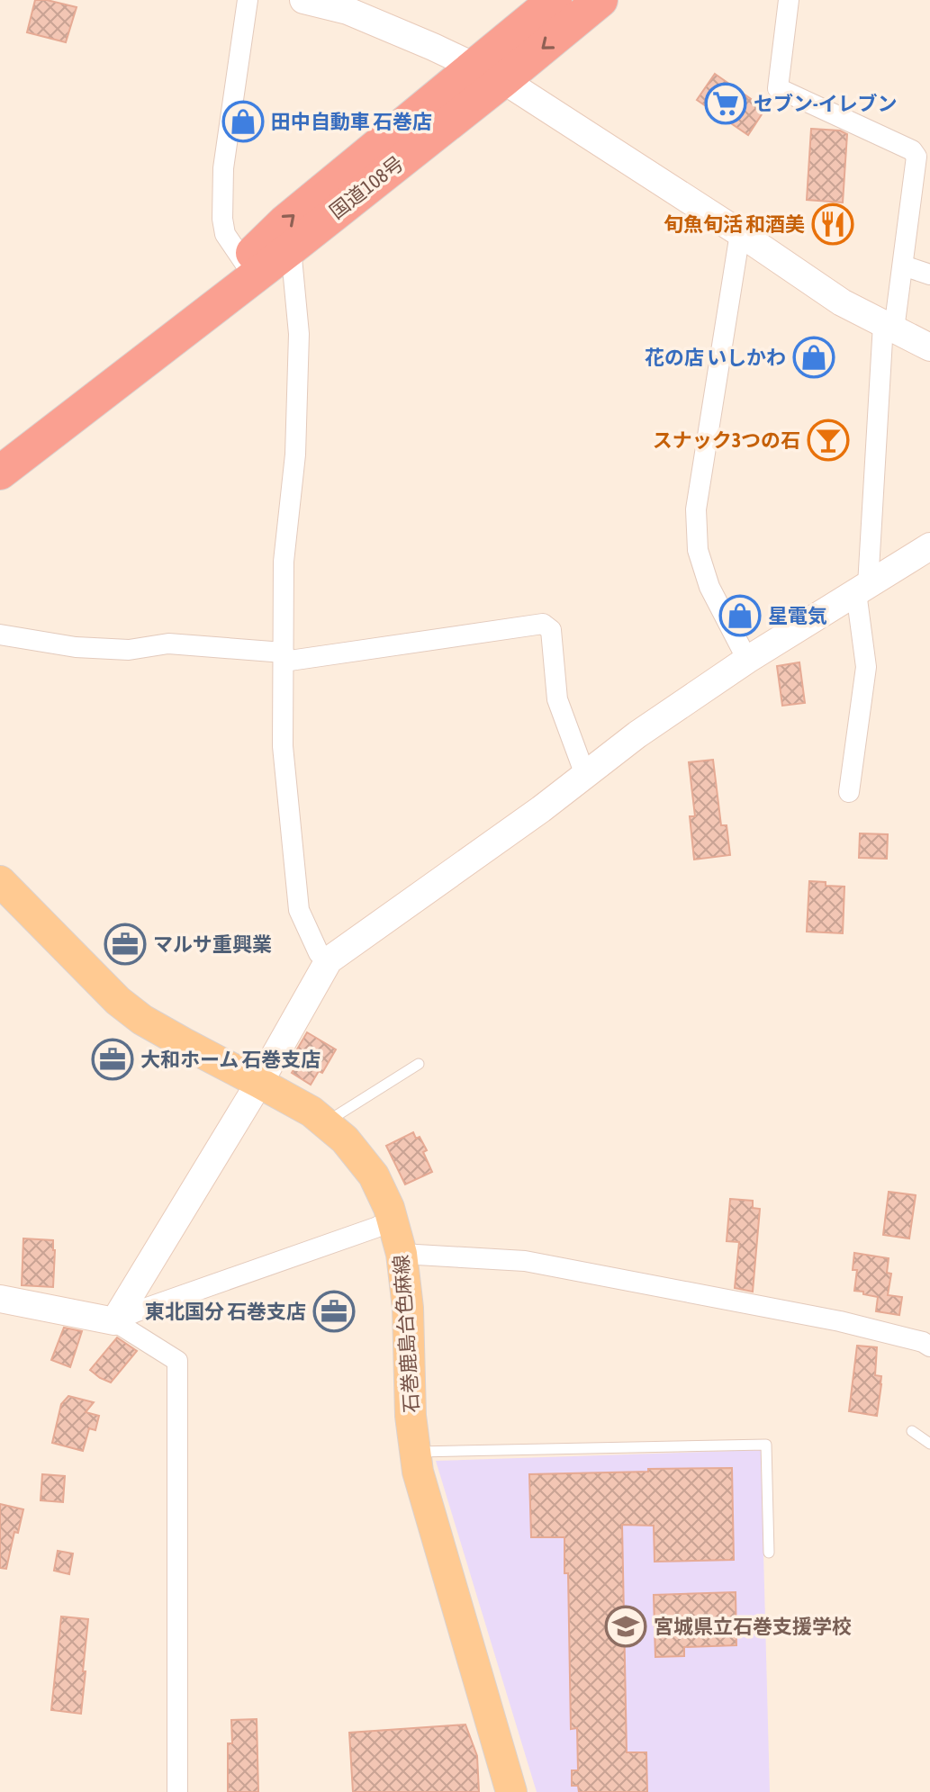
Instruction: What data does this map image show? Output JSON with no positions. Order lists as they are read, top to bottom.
{
  "streets": {
    "highway": ["国道108号"],
    "main road": ["石巻鹿島台色麻線"]
  },
  "places": {
    "supermarket": ["セブン-イレブン"],
    "shop": ["田中自動車 石巻店", "花の店 いしかわ", "星電気"],
    "restaurant": ["旬魚旬活 和酒美"],
    "bar": ["スナック3つの石"],
    "office": ["マルサ重興業", "大和ホーム 石巻支店", "東北国分 石巻支店"],
    "school or university": ["宮城県立石巻支援学校"]
  }
}
